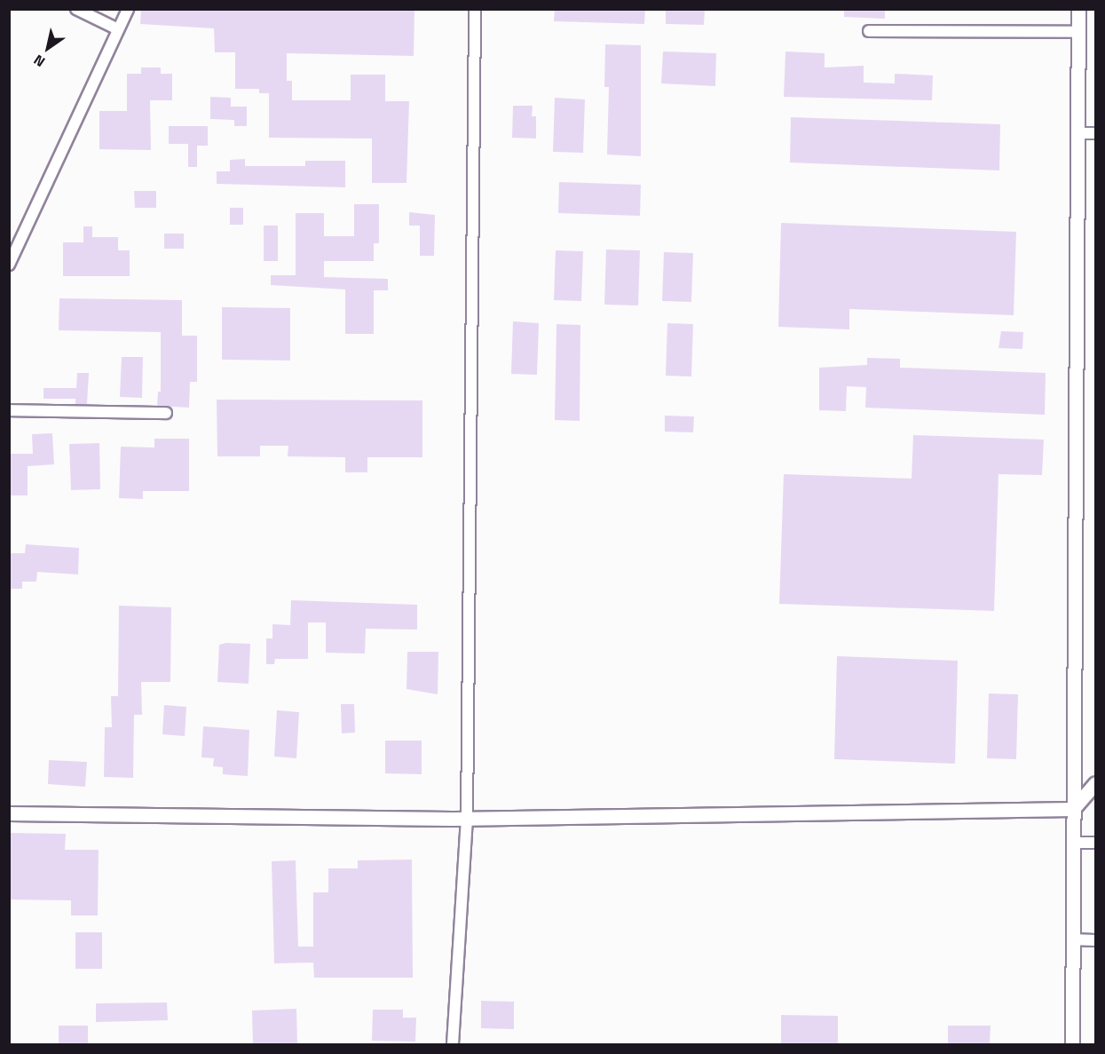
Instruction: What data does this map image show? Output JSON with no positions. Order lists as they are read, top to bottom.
{
  "north": "bottom left"
}
